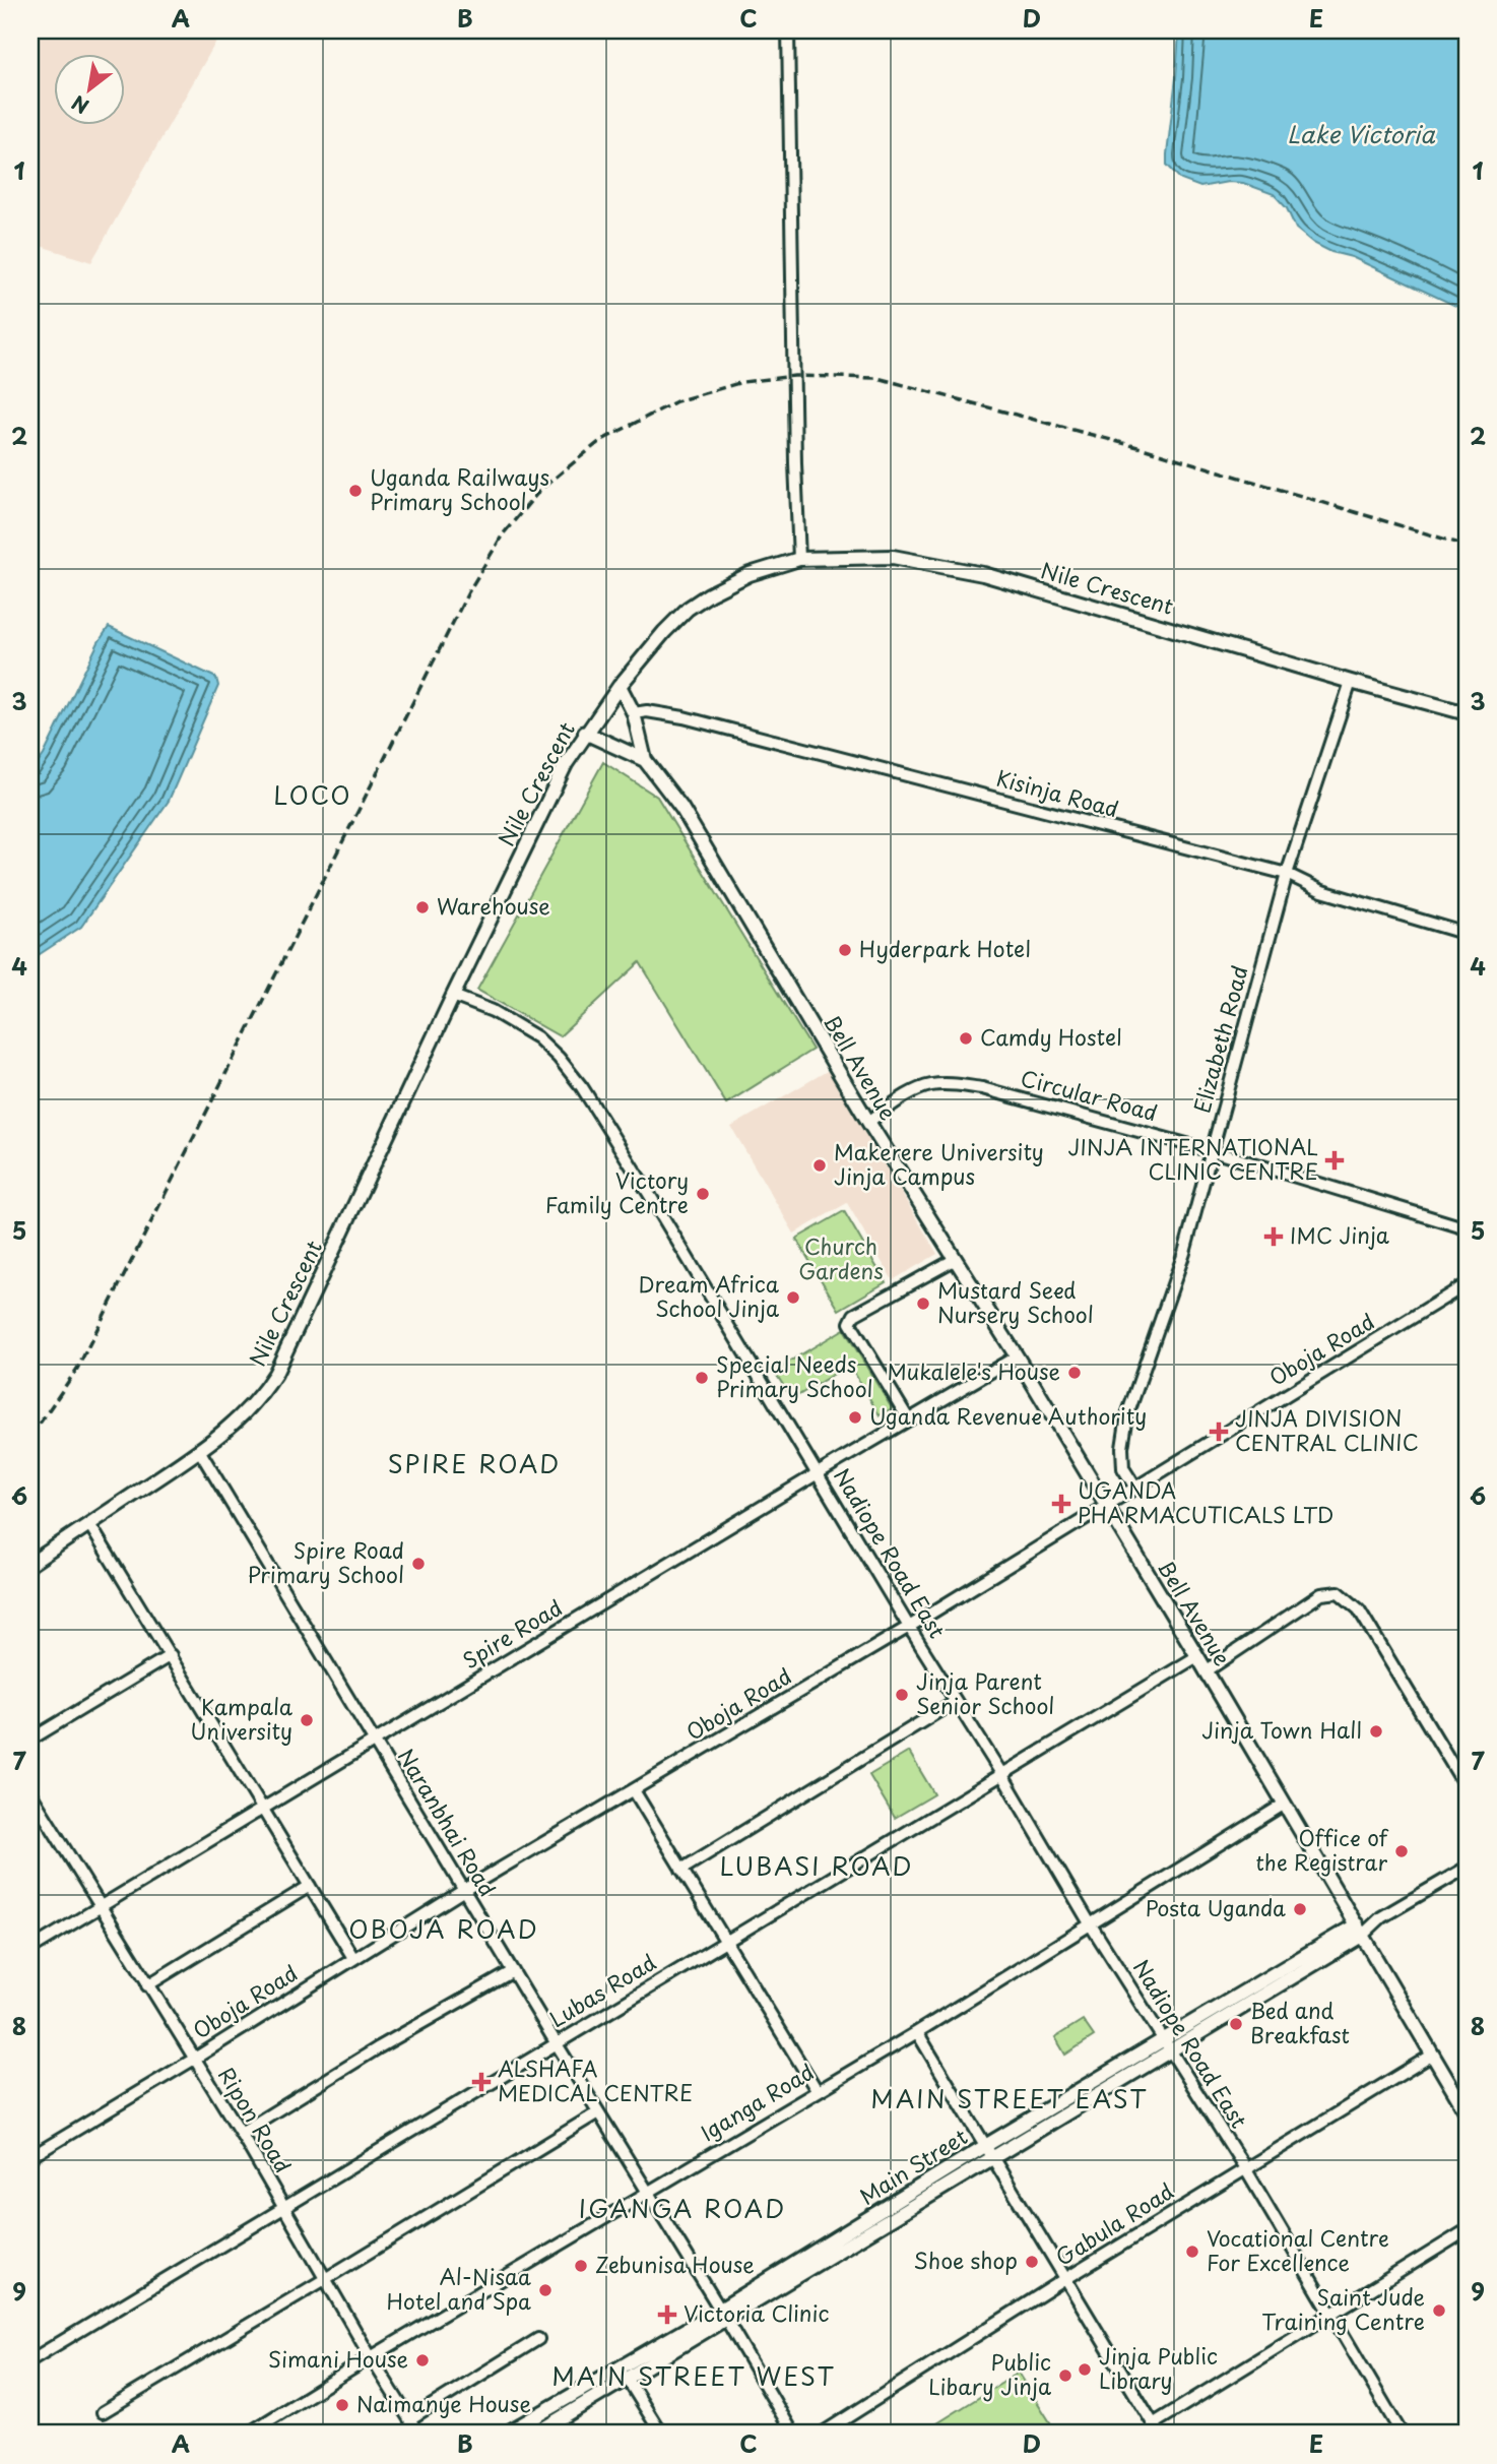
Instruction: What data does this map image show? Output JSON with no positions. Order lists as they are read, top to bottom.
{
  "streets": {
    "street": [
      "Nile Crescent",
      "Kisinja Road",
      "Elizabeth Road",
      "Bell Avenue",
      "Circular Road",
      "Oboja Road",
      "Nadiope Road East",
      "Spire Road",
      "Naranbhai Road",
      "Lubas Road",
      "Iganga Road",
      "Ripon Road",
      "Main Street",
      "Gabula Road"
    ]
  },
  "crossings": [
    ["Nile Crescent", "Elizabeth Road"],
    ["Nile Crescent", "Bell Avenue"],
    ["Nile Crescent", "Nadiope Road East"],
    ["Nile Crescent", "Naranbhai Road"],
    ["Kisinja Road", "Elizabeth Road"],
    ["Elizabeth Road", "Circular Road"],
    ["Elizabeth Road", "Oboja Road"],
    ["Bell Avenue", "Circular Road"],
    ["Bell Avenue", "Oboja Road"],
    ["Bell Avenue", "Spire Road"],
    ["Bell Avenue", "Lubas Road"],
    ["Bell Avenue", "Iganga Road"],
    ["Bell Avenue", "Main Street"],
    ["Bell Avenue", "Gabula Road"],
    ["Oboja Road", "Nadiope Road East"],
    ["Oboja Road", "Naranbhai Road"],
    ["Oboja Road", "Ripon Road"],
    ["Nadiope Road East", "Spire Road"],
    ["Nadiope Road East", "Lubas Road"],
    ["Nadiope Road East", "Iganga Road"],
    ["Nadiope Road East", "Main Street"],
    ["Nadiope Road East", "Gabula Road"],
    ["Spire Road", "Naranbhai Road"],
    ["Spire Road", "Ripon Road"],
    ["Naranbhai Road", "Lubas Road"],
    ["Naranbhai Road", "Iganga Road"],
    ["Naranbhai Road", "Main Street"],
    ["Lubas Road", "Ripon Road"],
    ["Iganga Road", "Ripon Road"]
  ],
  "districts": [
    "LOCO",
    "SPIRE ROAD",
    "LUBASI ROAD",
    "OBOJA ROAD",
    "MAIN STREET EAST",
    "IGANGA ROAD",
    "MAIN STREET WEST"
  ],
  "water": ["Lake Victoria"],
  "parks": ["Church Gardens"],
  "places": {
    "other": [
      "Uganda Railways Primary School",
      "Warehouse",
      "Hyderpark Hotel",
      "Camdy Hostel",
      "Makerere University Jinja Campus",
      "Victory Family Centre",
      "Dream Africa School Jinja",
      "Mustard Seed Nursery School",
      "Mukalele's House",
      "Special Needs Primary School",
      "Uganda Revenue Authority",
      "Spire Road Primary School",
      "Jinja Parent Senior School",
      "Kampala University",
      "Jinja Town Hall",
      "Office of the Registrar",
      "Posta Uganda",
      "Bed and Breakfast",
      "Vocational Centre For Excellence",
      "Shoe shop",
      "Zebunisa House",
      "Al-Nisaa Hotel and Spa",
      "Saint Jude Training Centre",
      "Simani House",
      "Jinja Public Library",
      "Public Libary Jinja",
      "Naimanye House"
    ],
    "health": [
      "JINJA INTERNATIONAL CLINIC CENTRE",
      "IMC Jinja",
      "JINJA DIVISION CENTRAL CLINIC",
      "UGANDA PHARMACUTICALS LTD",
      "ALSHAFA MEDICAL CENTRE",
      "Victoria Clinic"
    ]
  },
  "north": "bottom left",
  "grid": {
    "columns": [
      "A",
      "B",
      "C",
      "D",
      "E"
    ],
    "rows": [
      "1",
      "2",
      "3",
      "4",
      "5",
      "6",
      "7",
      "8",
      "9"
    ]
  }
}
